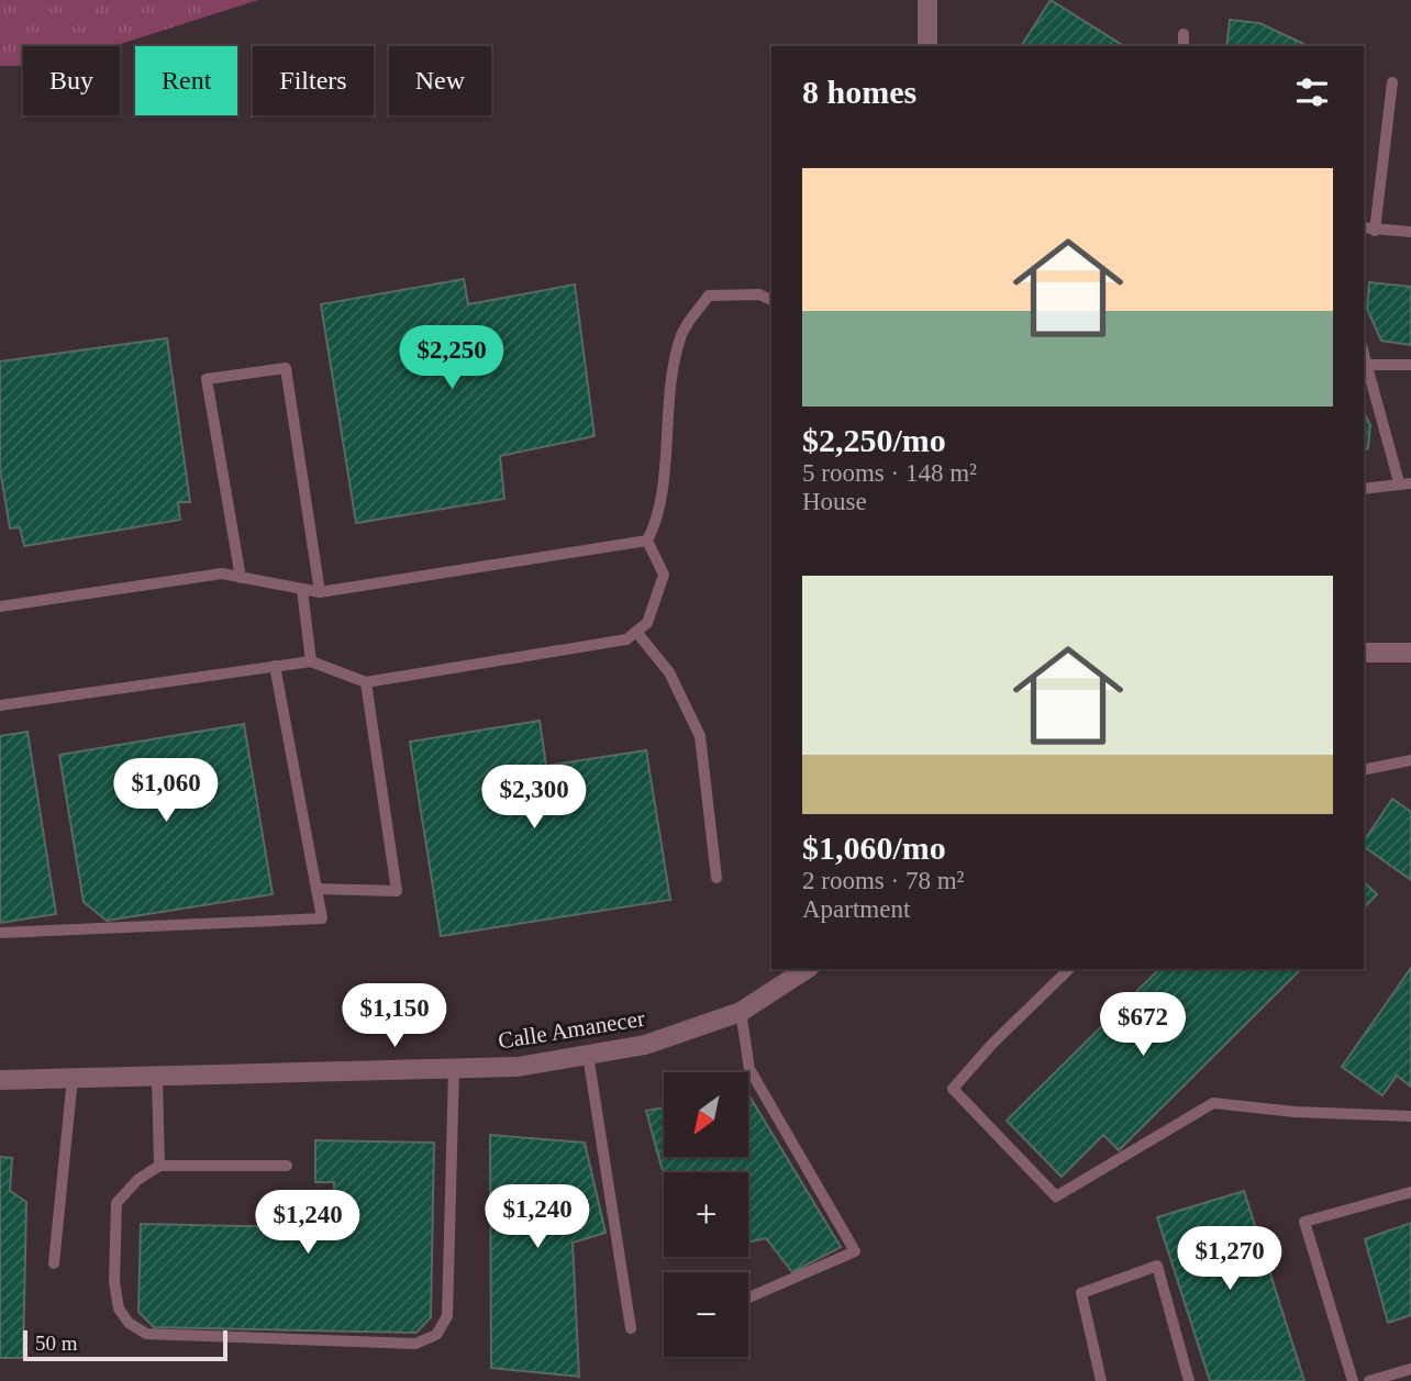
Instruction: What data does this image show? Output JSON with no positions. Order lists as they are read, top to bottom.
{
  "streets": {
    "street": ["Calle Amanecer"]
  },
  "scale_bar": "50 m",
  "north": "bottom left",
  "page": {
    "chip": [
      "Buy",
      "Rent",
      "Filters",
      "New"
    ],
    "heading": "8 homes",
    "list": [
      {
        "name": "$2,250/mo",
        "note": "5 rooms · 148 m² · House"
      },
      {
        "name": "$1,060/mo",
        "note": "2 rooms · 78 m² · Apartment"
      }
    ],
    "price": [
      "$2,250",
      "$1,060",
      "$2,300",
      "$1,150",
      "$672",
      "$1,240",
      "$1,240",
      "$1,270"
    ],
    "map_buttons": ["+", "−"],
    "scale": "50 m"
  }
}
